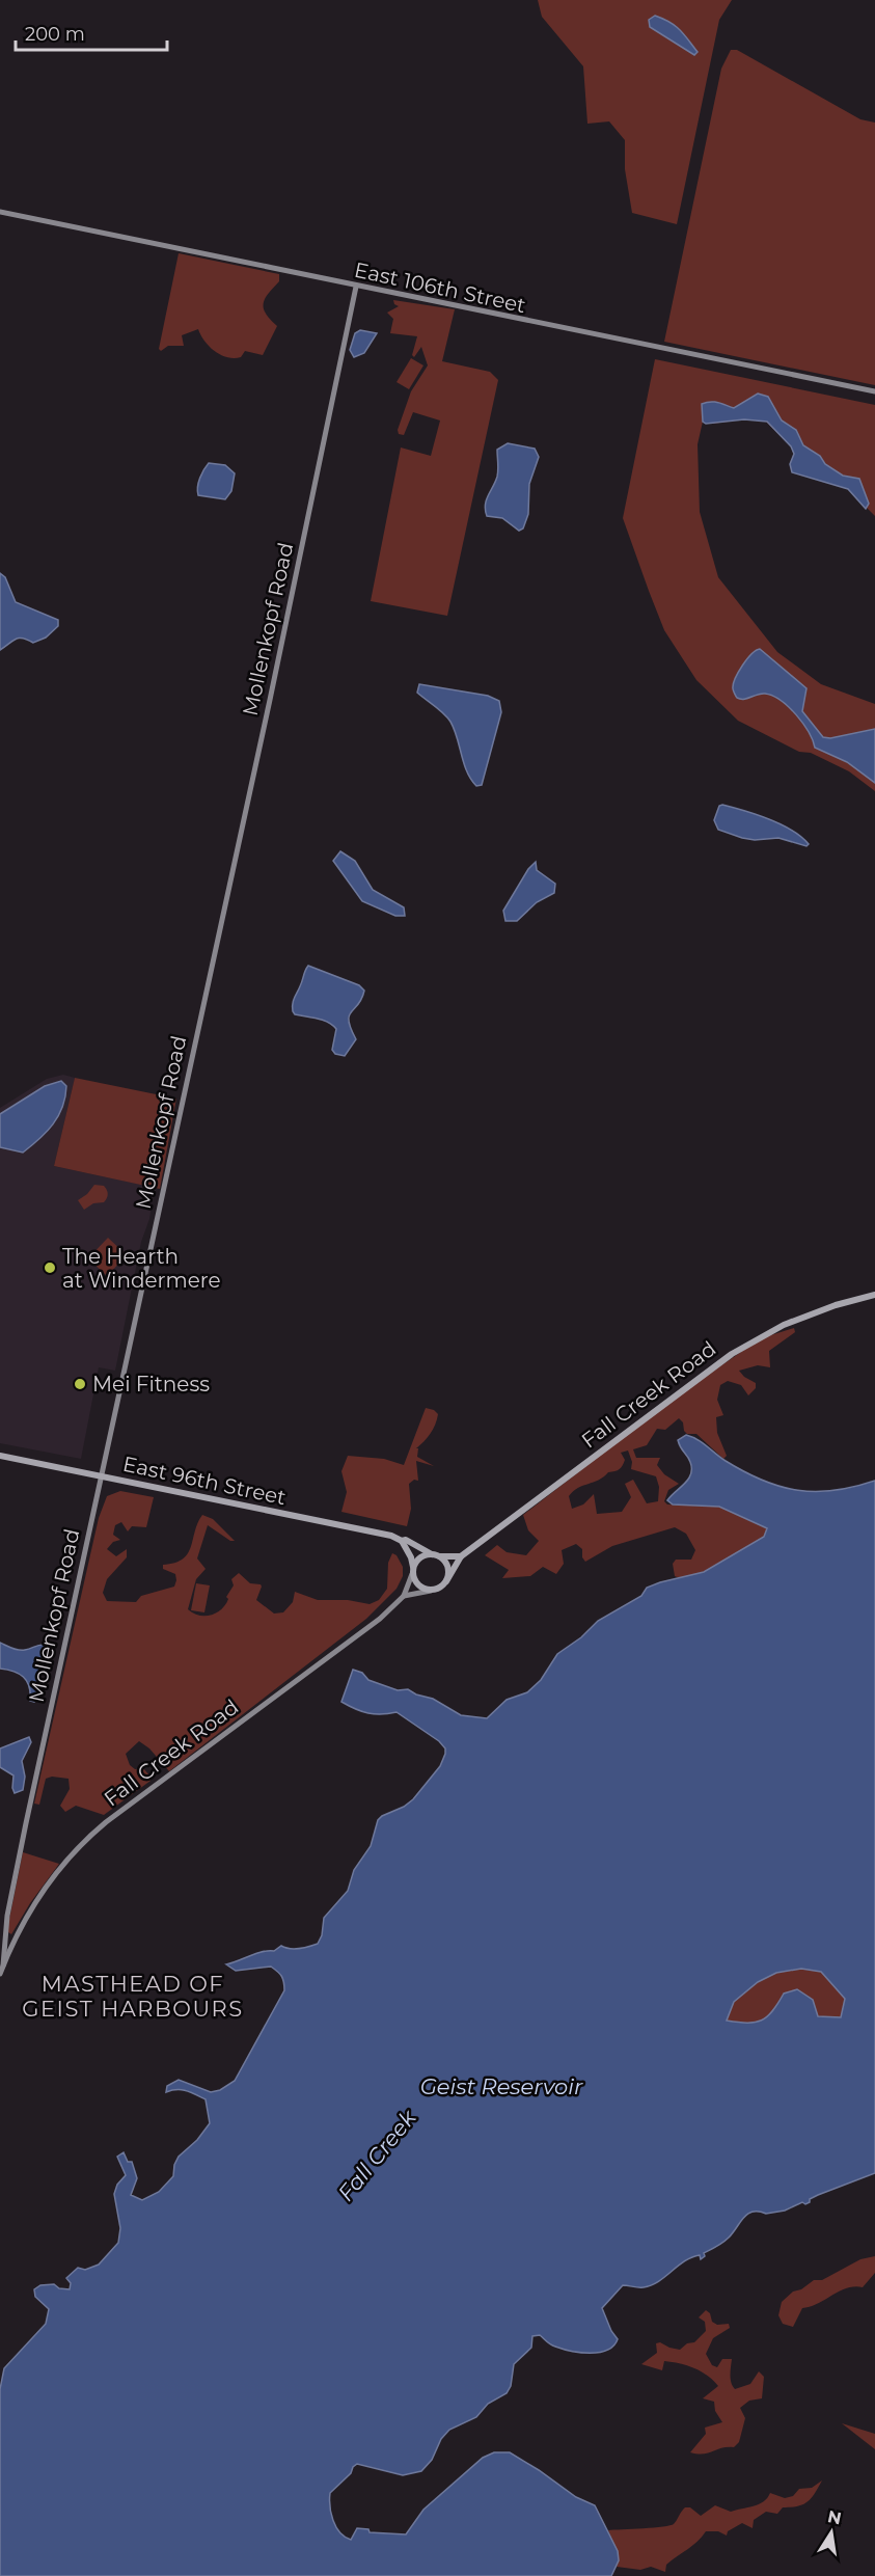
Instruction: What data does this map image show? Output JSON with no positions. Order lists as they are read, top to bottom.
{
  "streets": {
    "main road": ["Fall Creek Road", "East 96th Street"],
    "street": ["East 106th Street", "Mollenkopf Road"]
  },
  "crossings": [
    ["East 106th Street", "Mollenkopf Road"],
    ["Mollenkopf Road", "Fall Creek Road"],
    ["Mollenkopf Road", "East 96th Street"],
    ["Fall Creek Road", "East 96th Street"]
  ],
  "districts": ["MASTHEAD OF GEIST HARBOURS"],
  "water": ["Geist Reservoir", "Fall Creek"],
  "places": ["The Hearth at Windermere", "Mei Fitness"],
  "scale_bar": "200 m",
  "north": "top"
}
